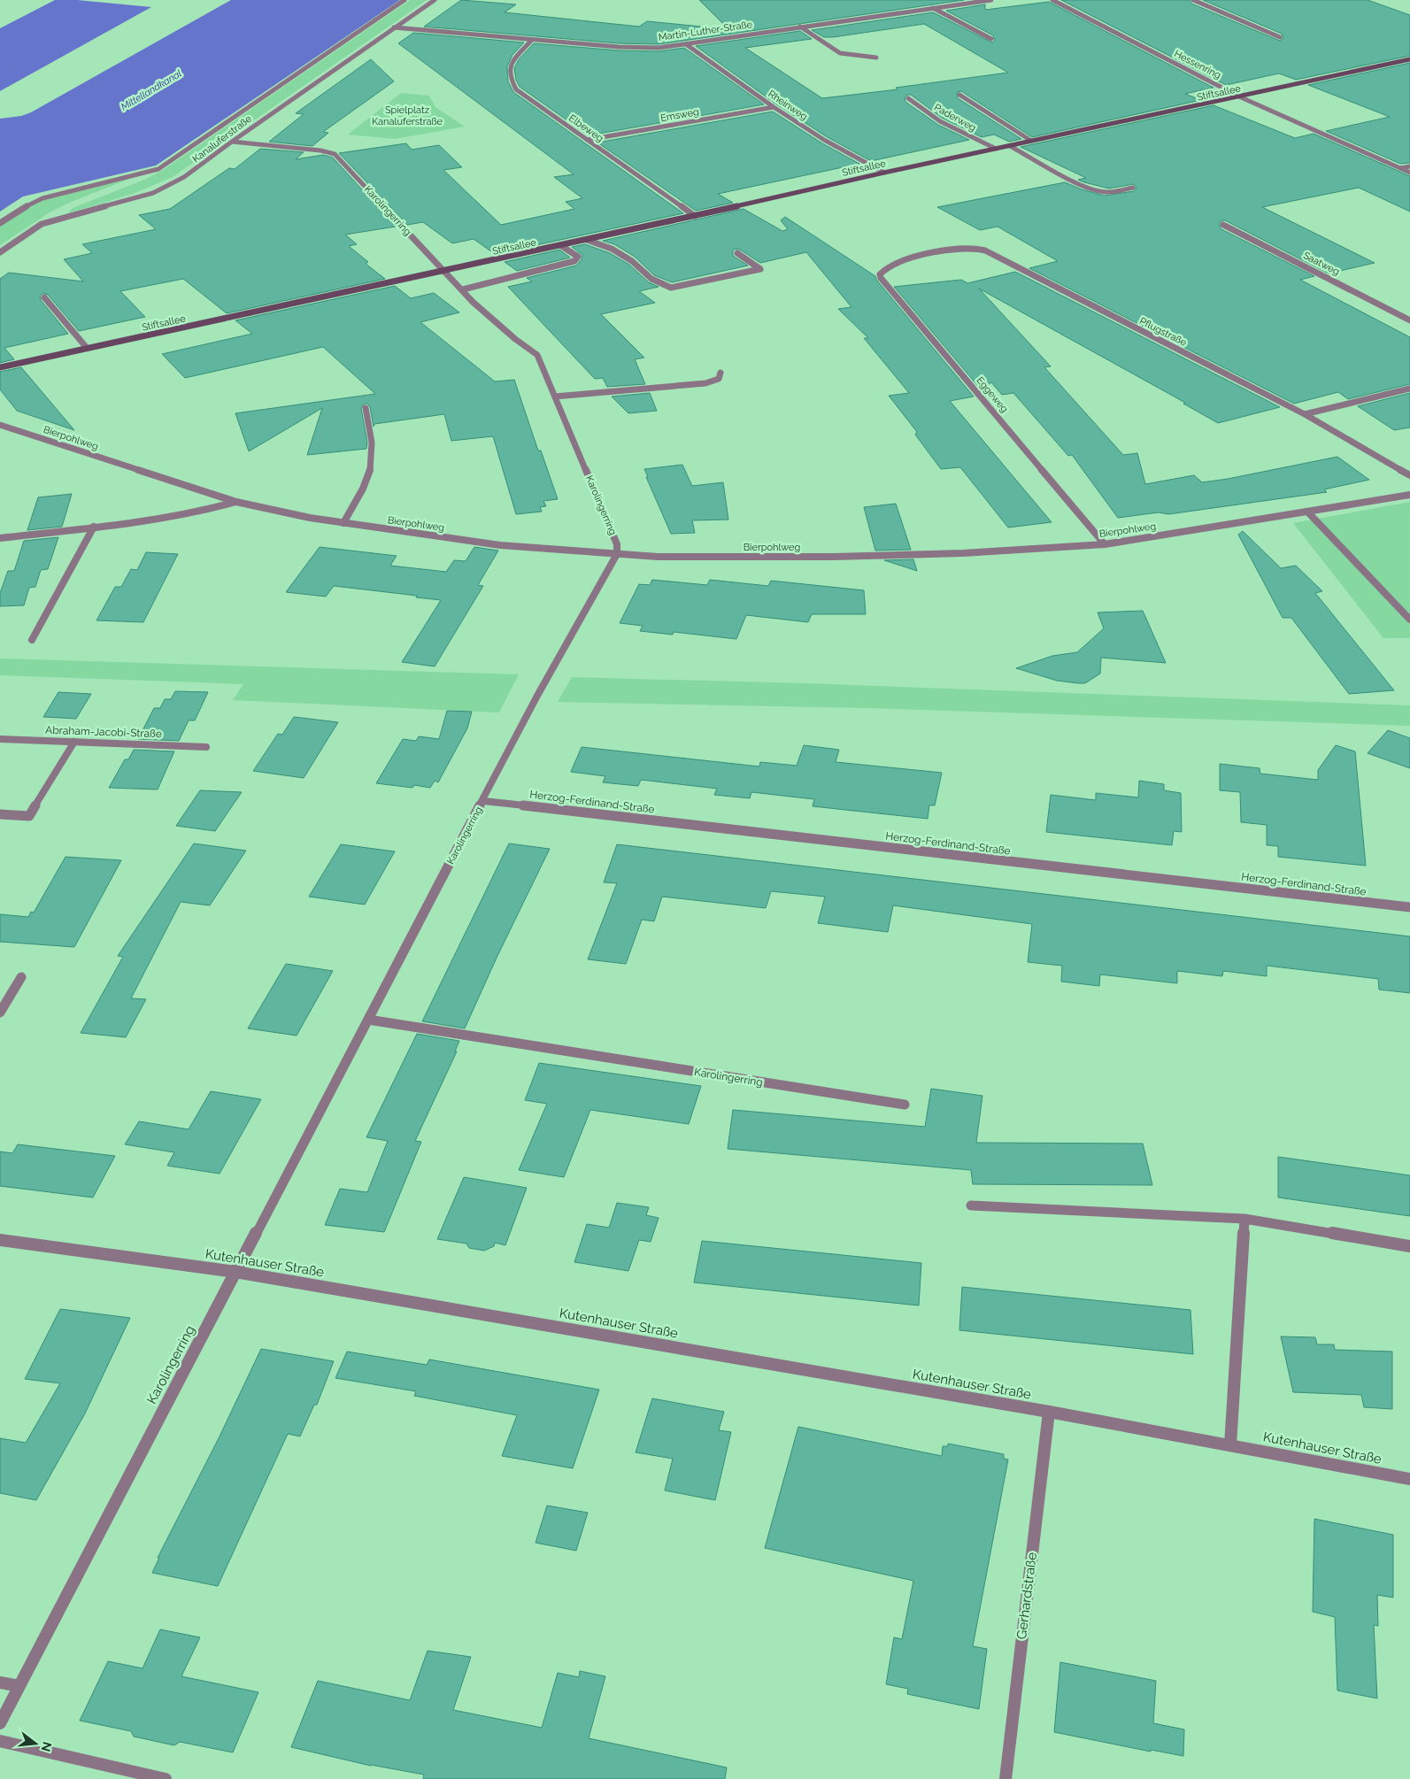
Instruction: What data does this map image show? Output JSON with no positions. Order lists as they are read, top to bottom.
{
  "streets": {
    "main road": ["Stiftsallee"],
    "street": [
      "Martin-Luther-Straße",
      "Hessenring",
      "Rheinweg",
      "Emsweg",
      "Paderweg",
      "Elbeweg",
      "Kanaluferstraße",
      "Karolingerring",
      "Saatweg",
      "Pflugstraße",
      "Eggeweg",
      "Bierpohlweg",
      "Abraham-Jacobi-Straße",
      "Herzog-Ferdinand-Straße",
      "Kutenhauser Straße",
      "Gerhardstraße"
    ]
  },
  "crossings": [
    ["Martin-Luther-Straße", "Rheinweg"],
    ["Martin-Luther-Straße", "Elbeweg"],
    ["Martin-Luther-Straße", "Kanaluferstraße"],
    ["Hessenring", "Stiftsallee"],
    ["Stiftsallee", "Rheinweg"],
    ["Stiftsallee", "Paderweg"],
    ["Stiftsallee", "Elbeweg"],
    ["Stiftsallee", "Karolingerring"],
    ["Rheinweg", "Emsweg"],
    ["Emsweg", "Elbeweg"],
    ["Kanaluferstraße", "Karolingerring"],
    ["Karolingerring", "Bierpohlweg"],
    ["Karolingerring", "Herzog-Ferdinand-Straße"],
    ["Karolingerring", "Kutenhauser Straße"],
    ["Pflugstraße", "Eggeweg"],
    ["Eggeweg", "Bierpohlweg"],
    ["Kutenhauser Straße", "Gerhardstraße"]
  ],
  "water": ["Mittellandkanal"],
  "parks": ["Spielplatz Kanaluferstraße"],
  "north": "right"
}
